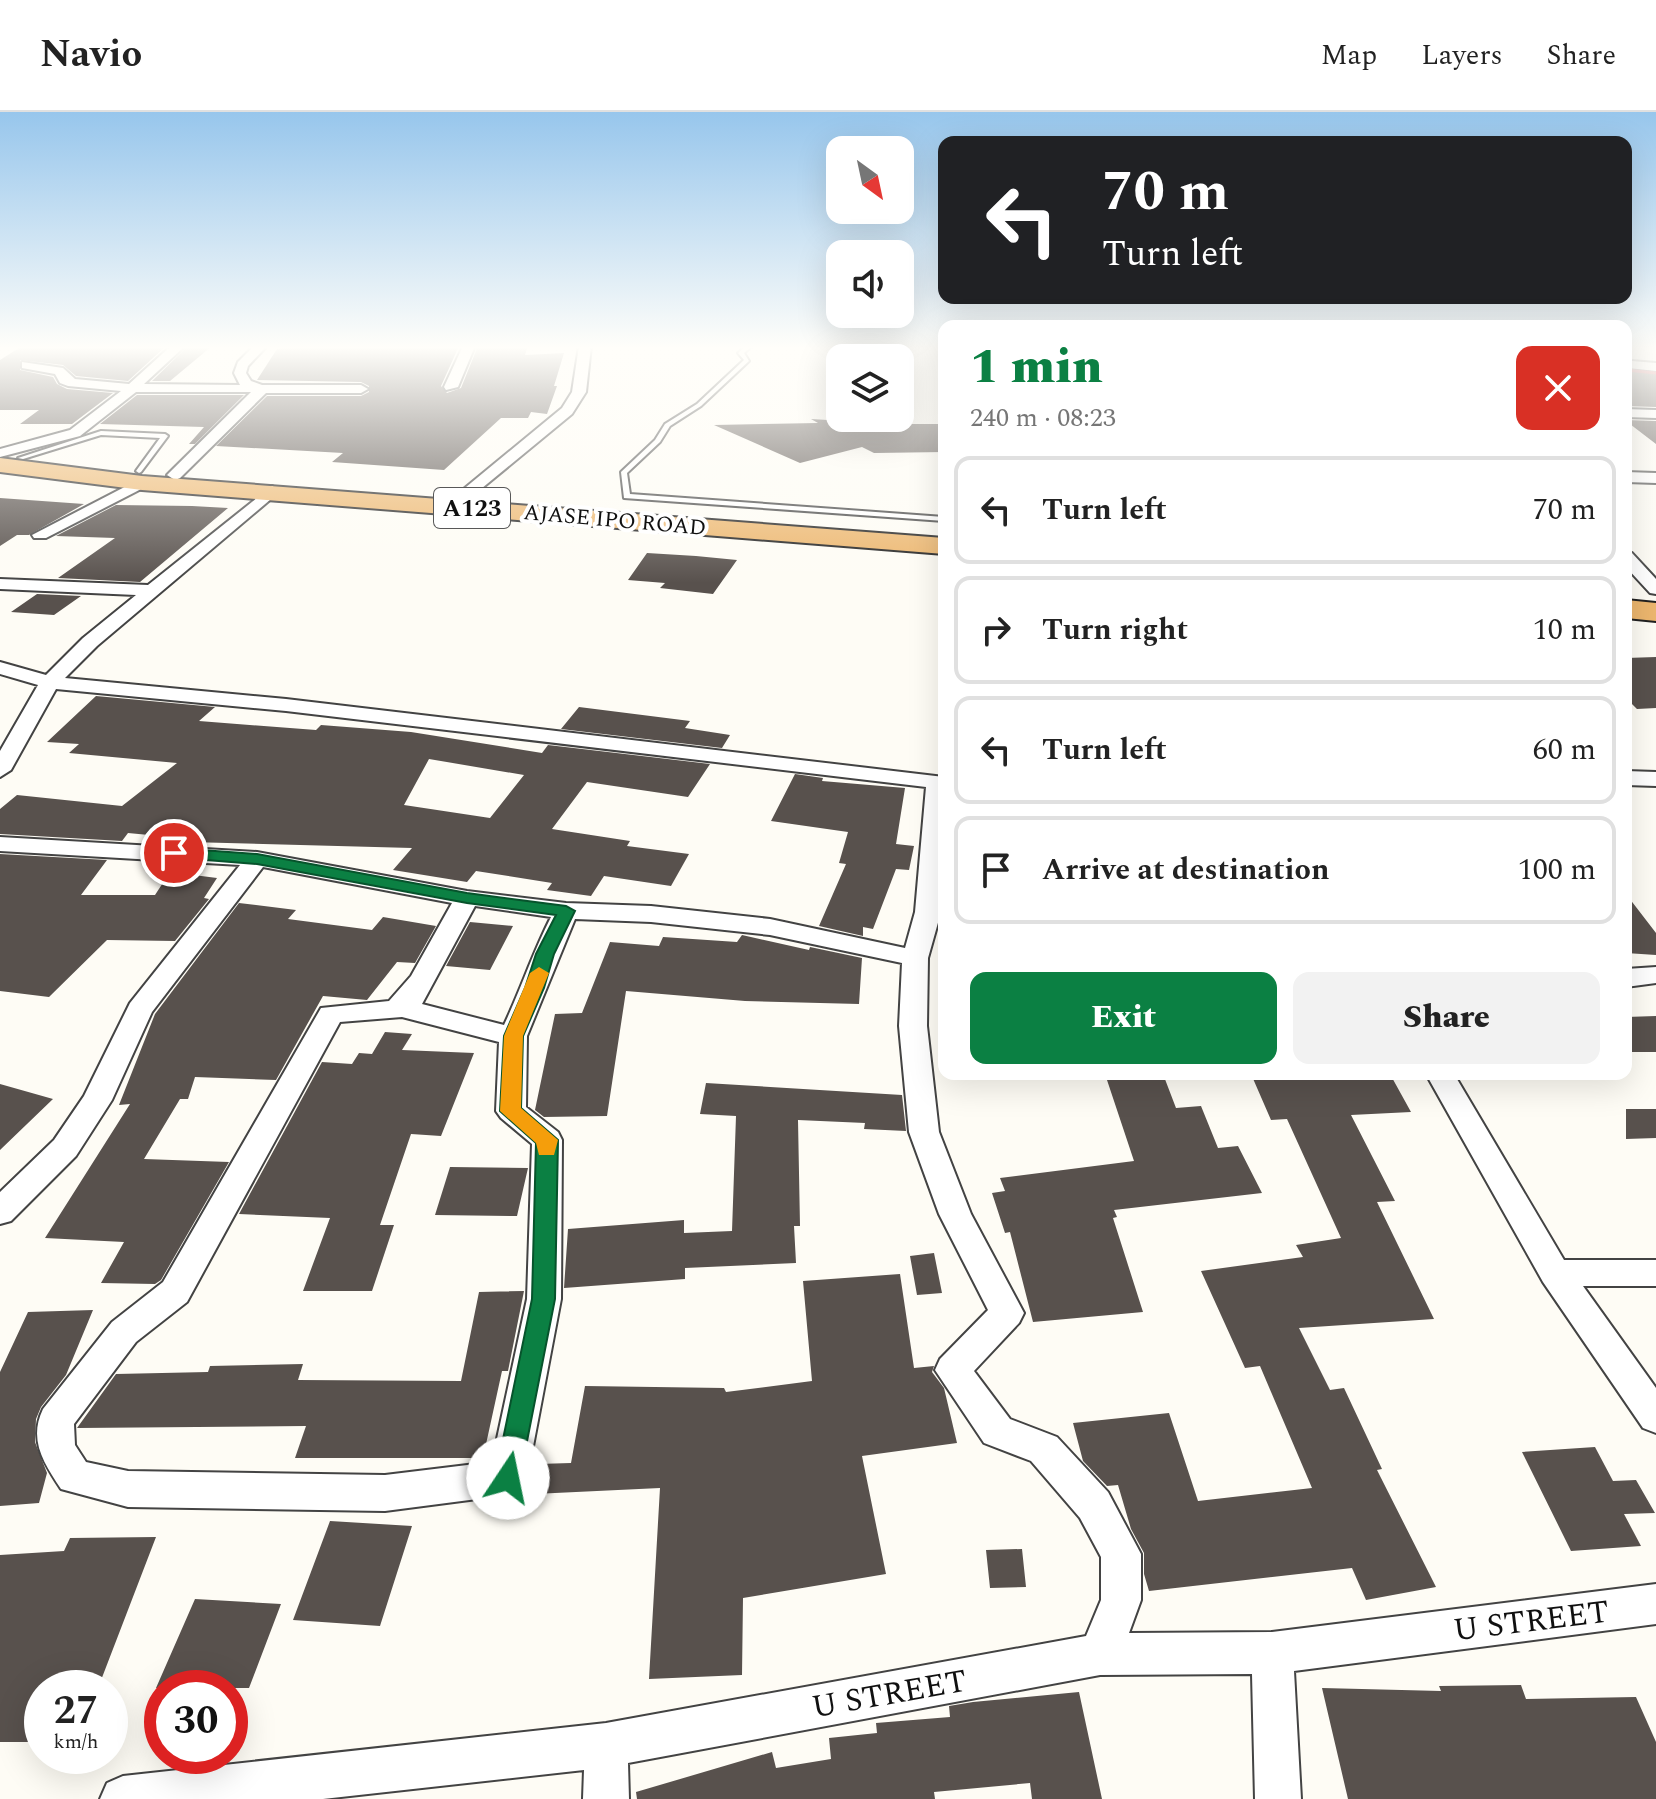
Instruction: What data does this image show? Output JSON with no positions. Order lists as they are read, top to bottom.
{
  "streets": {
    "highway": ["A123", "AJASE IPO ROAD"],
    "street": ["U STREET"]
  },
  "north": "bottom right",
  "page": {
    "header": "Navio",
    "nav": ["Map", "Layers", "Share"],
    "turn": ["70 m", "Turn left"],
    "heading": ["1 min", "240 m · 08:23"],
    "list": [
      {
        "name": "Turn left",
        "value": "70 m"
      },
      {
        "name": "Turn right",
        "value": "10 m"
      },
      {
        "name": "Turn left",
        "value": "60 m"
      },
      {
        "name": "Arrive at destination",
        "value": "100 m"
      }
    ],
    "buttons": ["Exit", "Share"],
    "speed": "27 km/h",
    "limit": "30"
  }
}
